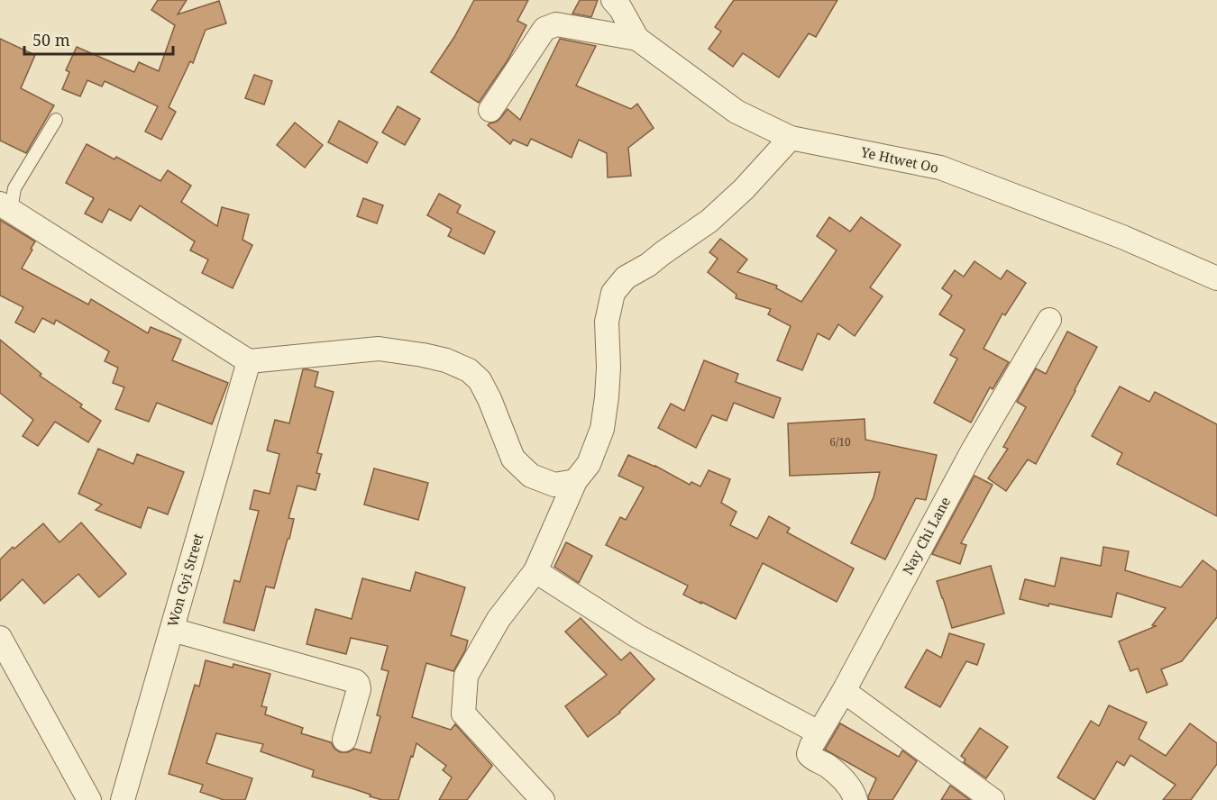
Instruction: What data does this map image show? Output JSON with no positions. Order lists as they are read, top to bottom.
{
  "streets": {
    "street": ["Ye Htwet Oo", "Nay Chi Lane", "Won Gyi Street"]
  },
  "house_numbers": ["6/10"],
  "scale_bar": "50 m"
}
